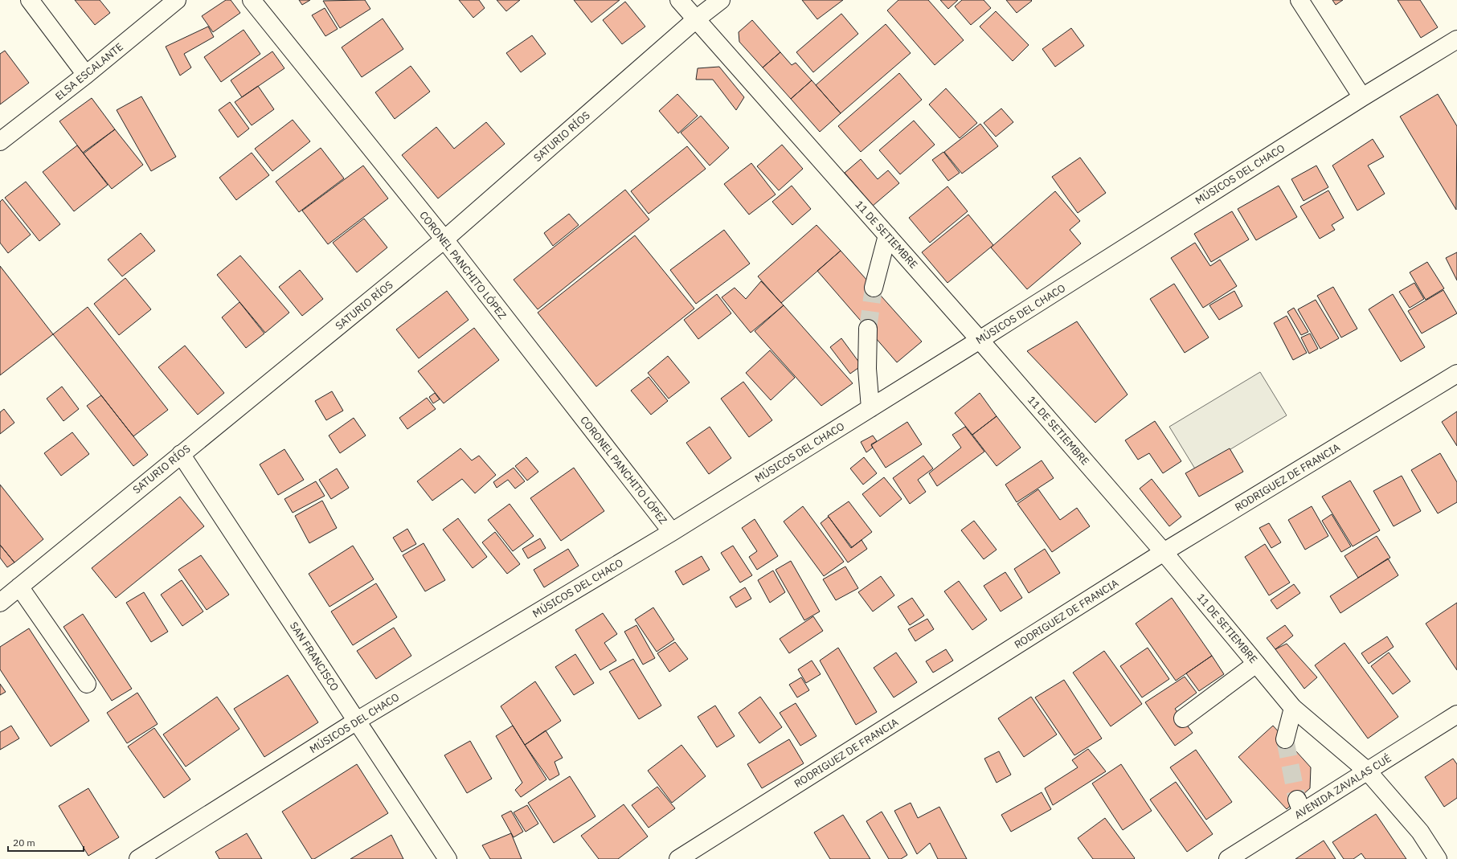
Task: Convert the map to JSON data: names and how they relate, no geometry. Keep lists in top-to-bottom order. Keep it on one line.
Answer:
{"streets":{"street":["ELSA ESCALANTE","SATURIO RÍOS","MÚSICOS DEL CHACO","11 DE SETIEMBRE","CORONEL PANCHITO LÓPEZ","RODRIGUEZ DE FRANCIA","SAN FRANCISCO","AVENIDA ZAVALAS CUÉ"]},"crossings":[["SATURIO RÍOS","11 DE SETIEMBRE"],["SATURIO RÍOS","CORONEL PANCHITO LÓPEZ"],["SATURIO RÍOS","SAN FRANCISCO"],["MÚSICOS DEL CHACO","11 DE SETIEMBRE"],["MÚSICOS DEL CHACO","CORONEL PANCHITO LÓPEZ"],["MÚSICOS DEL CHACO","SAN FRANCISCO"],["11 DE SETIEMBRE","RODRIGUEZ DE FRANCIA"],["11 DE SETIEMBRE","AVENIDA ZAVALAS CUÉ"]],"scale_bar":"20 m"}
